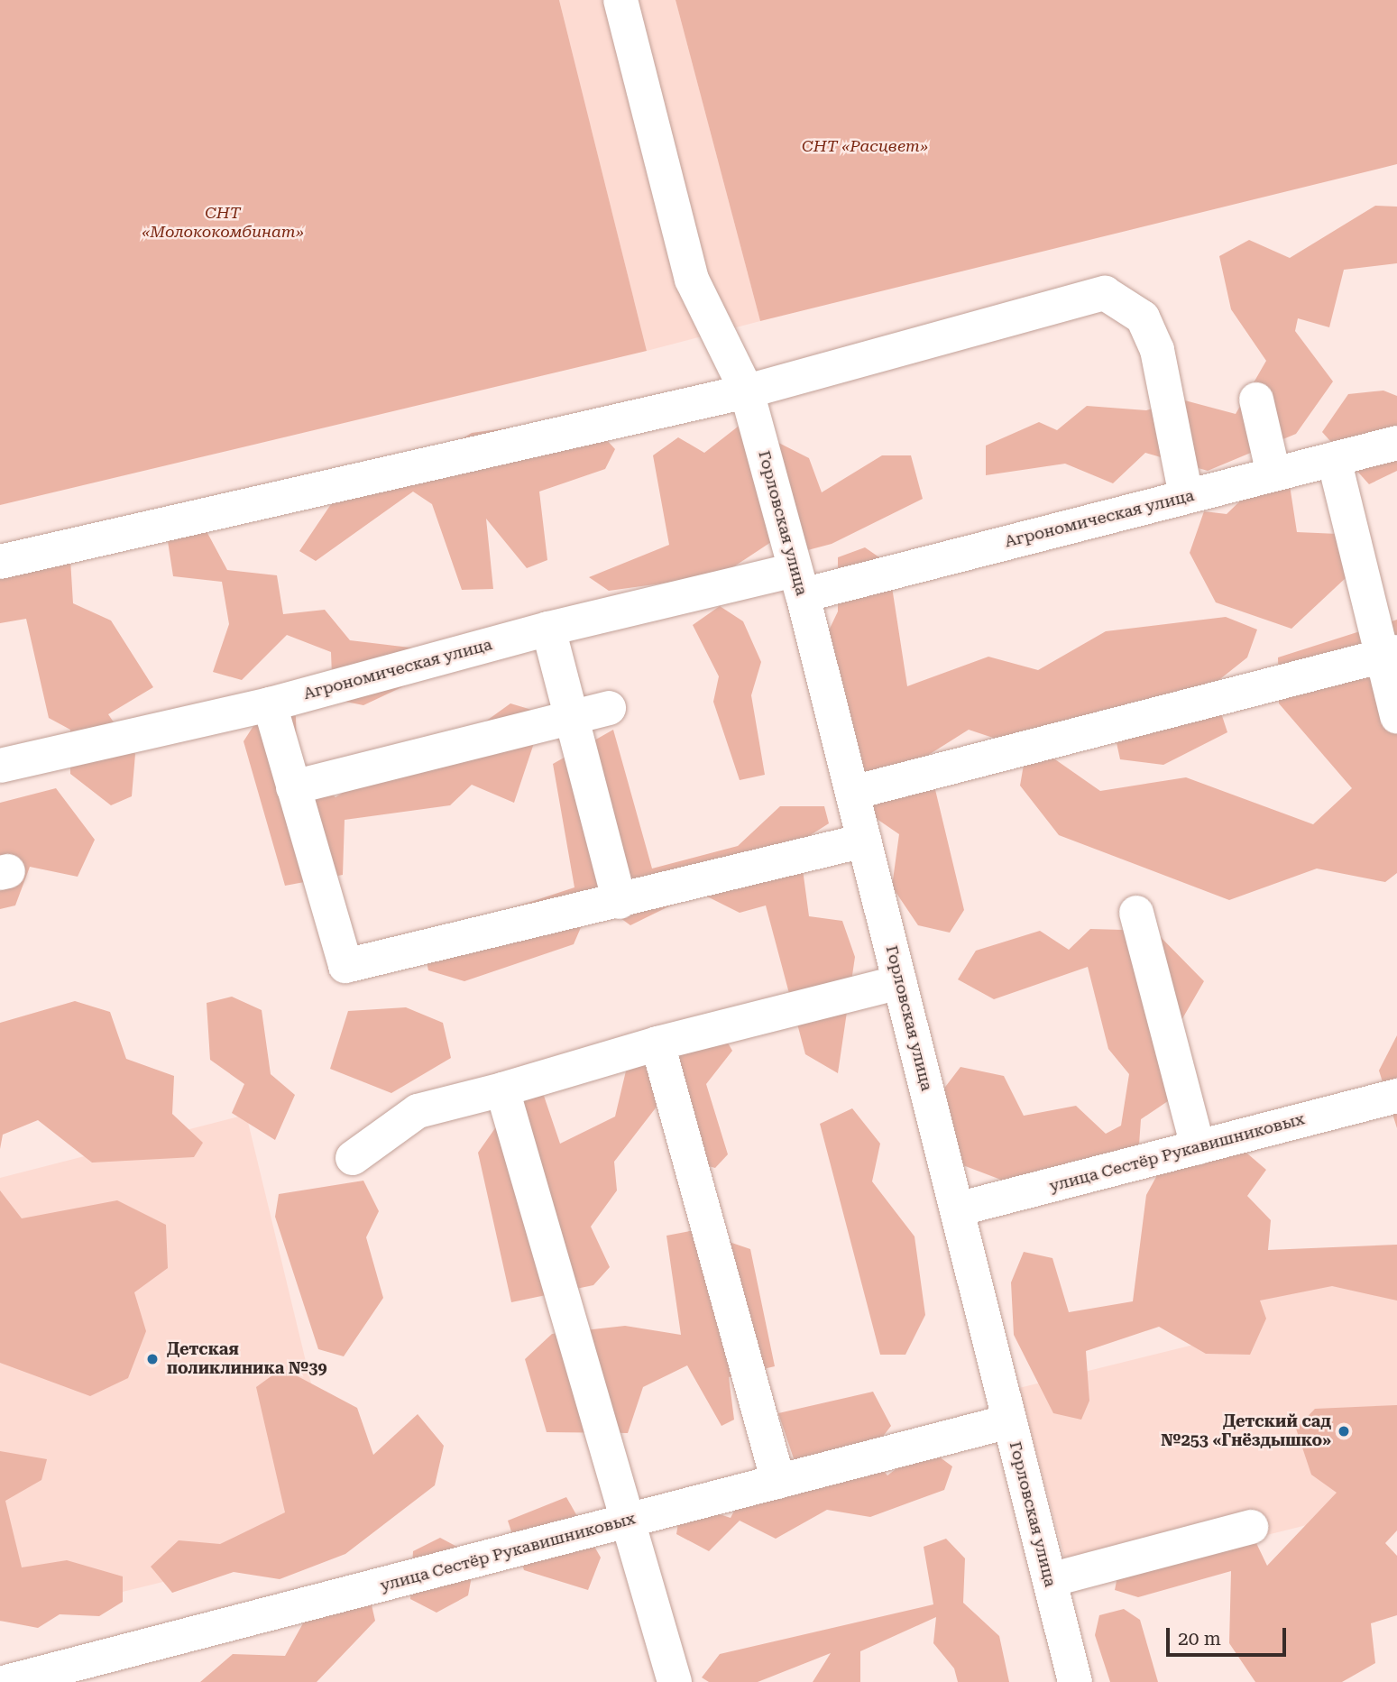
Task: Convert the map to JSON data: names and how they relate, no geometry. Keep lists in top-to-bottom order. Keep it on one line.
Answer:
{"streets":{"street":["Агрономическая улица","Горловская улица","улица Сестёр Рукавишниковых"]},"crossings":[["Агрономическая улица","Горловская улица"],["Горловская улица","улица Сестёр Рукавишниковых"]],"parks":["СНТ «Расцвет»","СНТ «Молококомбинат»"],"places":["Детская поликлиника №39","Детский сад №253 «Гнёздышко»"],"scale_bar":"20 m"}
